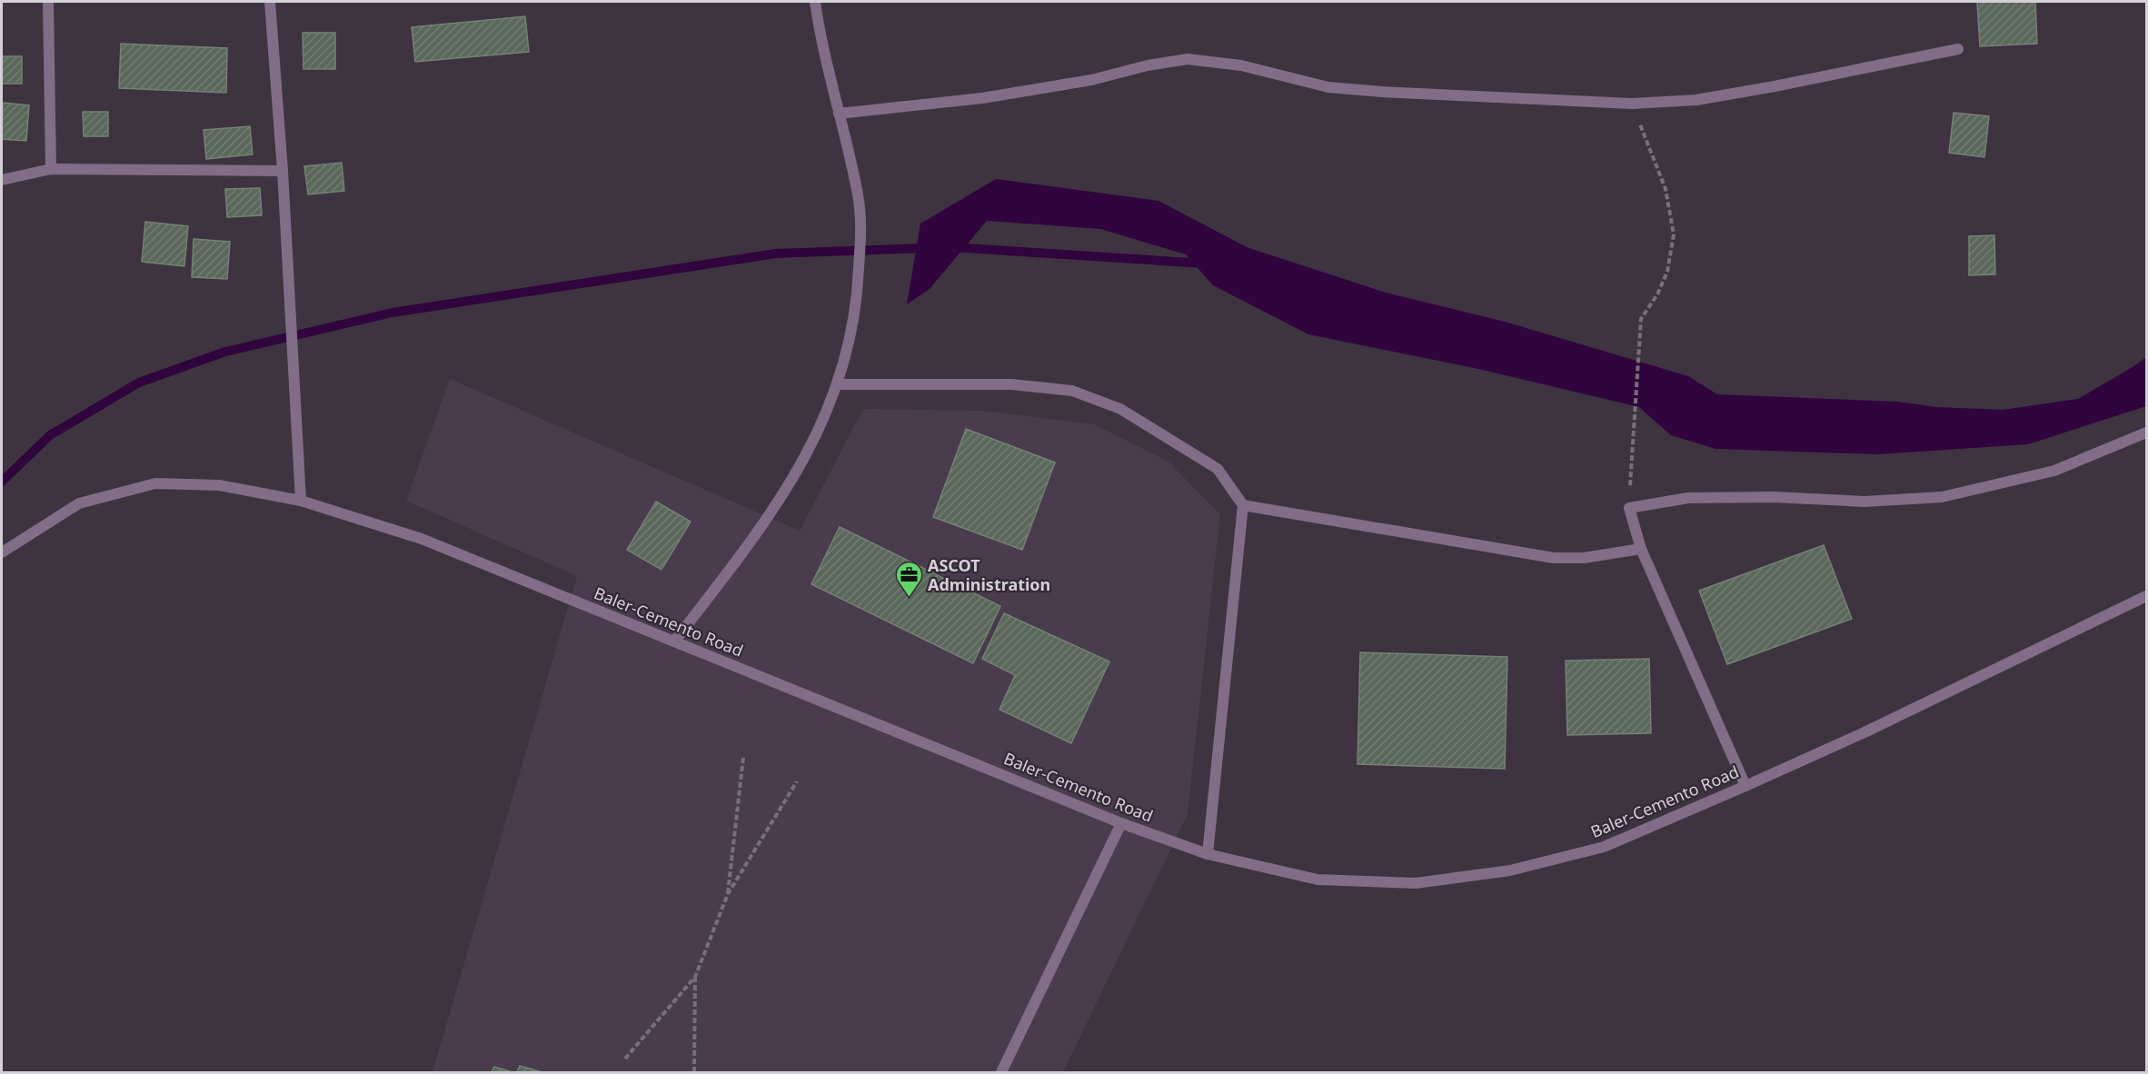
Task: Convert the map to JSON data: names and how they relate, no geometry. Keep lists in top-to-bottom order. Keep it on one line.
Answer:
{"streets":{"street":["Baler-Cemento Road"]},"places":{"office":["ASCOT Administration"]}}
